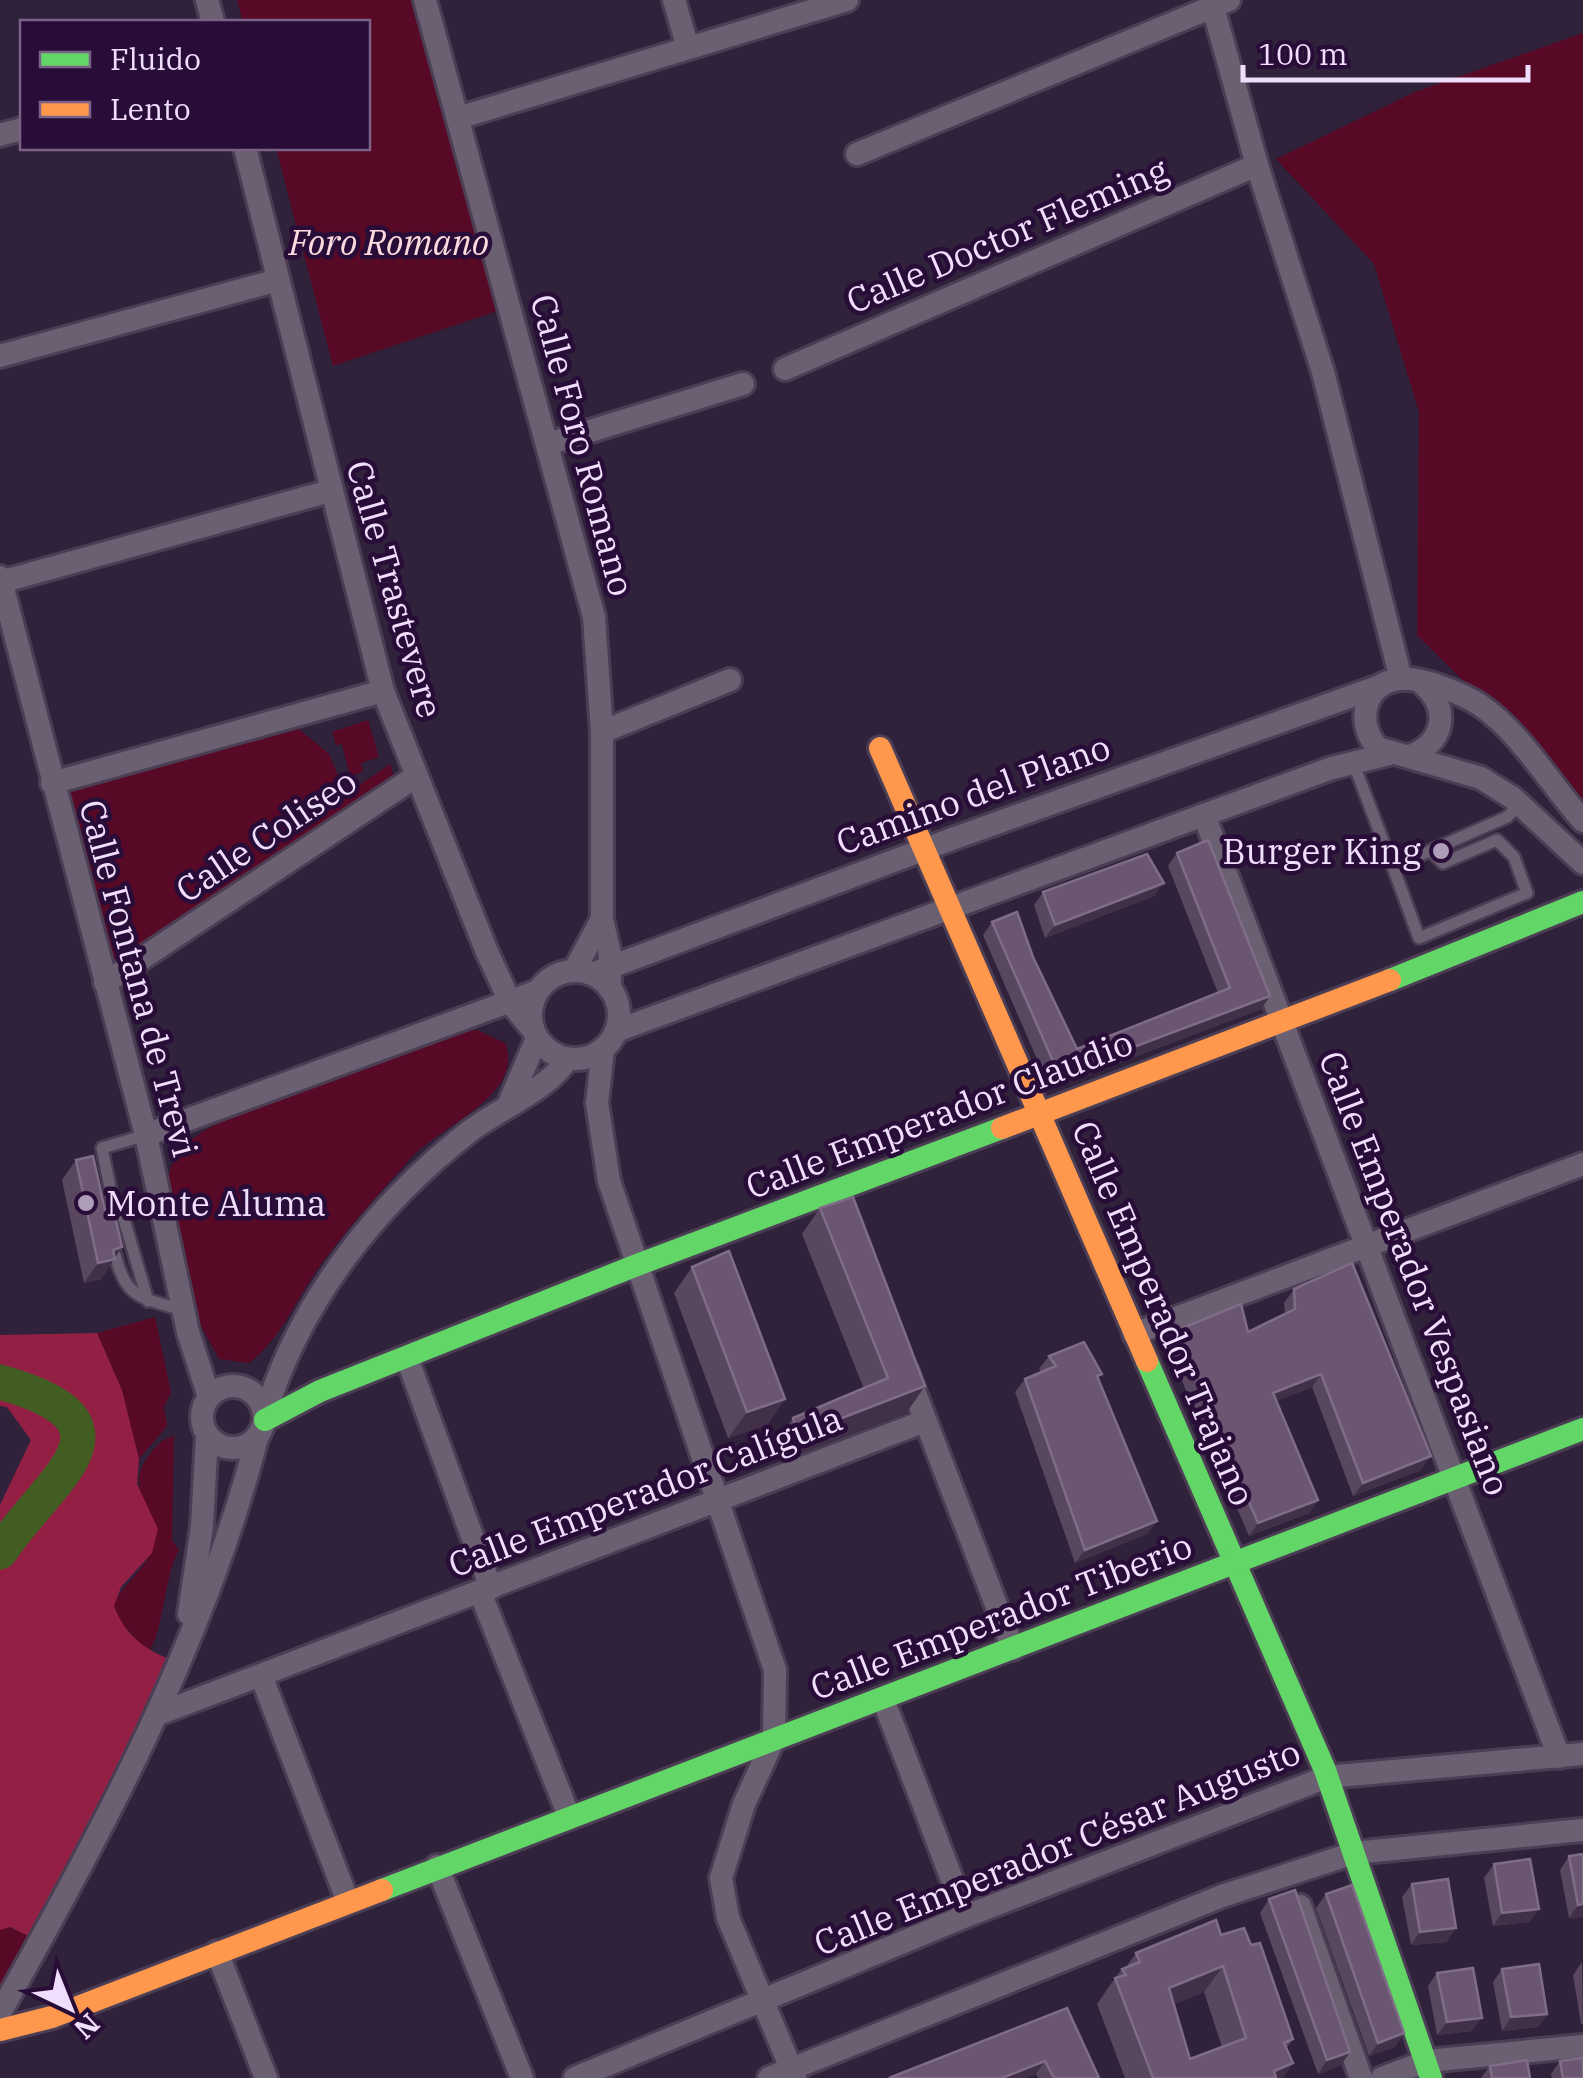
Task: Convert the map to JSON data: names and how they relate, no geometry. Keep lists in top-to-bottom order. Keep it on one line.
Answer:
{"streets":{"street":["Calle Doctor Fleming","Calle Foro Romano","Calle Trastevere","Camino del Plano","Calle Coliseo","Calle Fontana de Trevi","Calle Emperador Claudio","Calle Emperador Vespasiano","Calle Emperador Trajano","Calle Emperador Calígula","Calle Emperador Tiberio","Calle Emperador César Augusto"]},"crossings":[["Calle Foro Romano","Calle Trastevere"],["Calle Foro Romano","Camino del Plano"],["Calle Trastevere","Camino del Plano"],["Calle Trastevere","Calle Coliseo"],["Camino del Plano","Calle Emperador Trajano"],["Calle Coliseo","Calle Fontana de Trevi"],["Calle Fontana de Trevi","Calle Emperador Claudio"],["Calle Emperador Claudio","Calle Emperador Vespasiano"],["Calle Emperador Claudio","Calle Emperador Trajano"],["Calle Emperador Vespasiano","Calle Emperador Tiberio"],["Calle Emperador Vespasiano","Calle Emperador César Augusto"],["Calle Emperador Trajano","Calle Emperador Tiberio"],["Calle Emperador Trajano","Calle Emperador César Augusto"]],"parks":["Foro Romano"],"places":["Burger King","Monte Aluma"],"legend":["Fluido","Lento"],"scale_bar":"100 m","north":"bottom right"}
